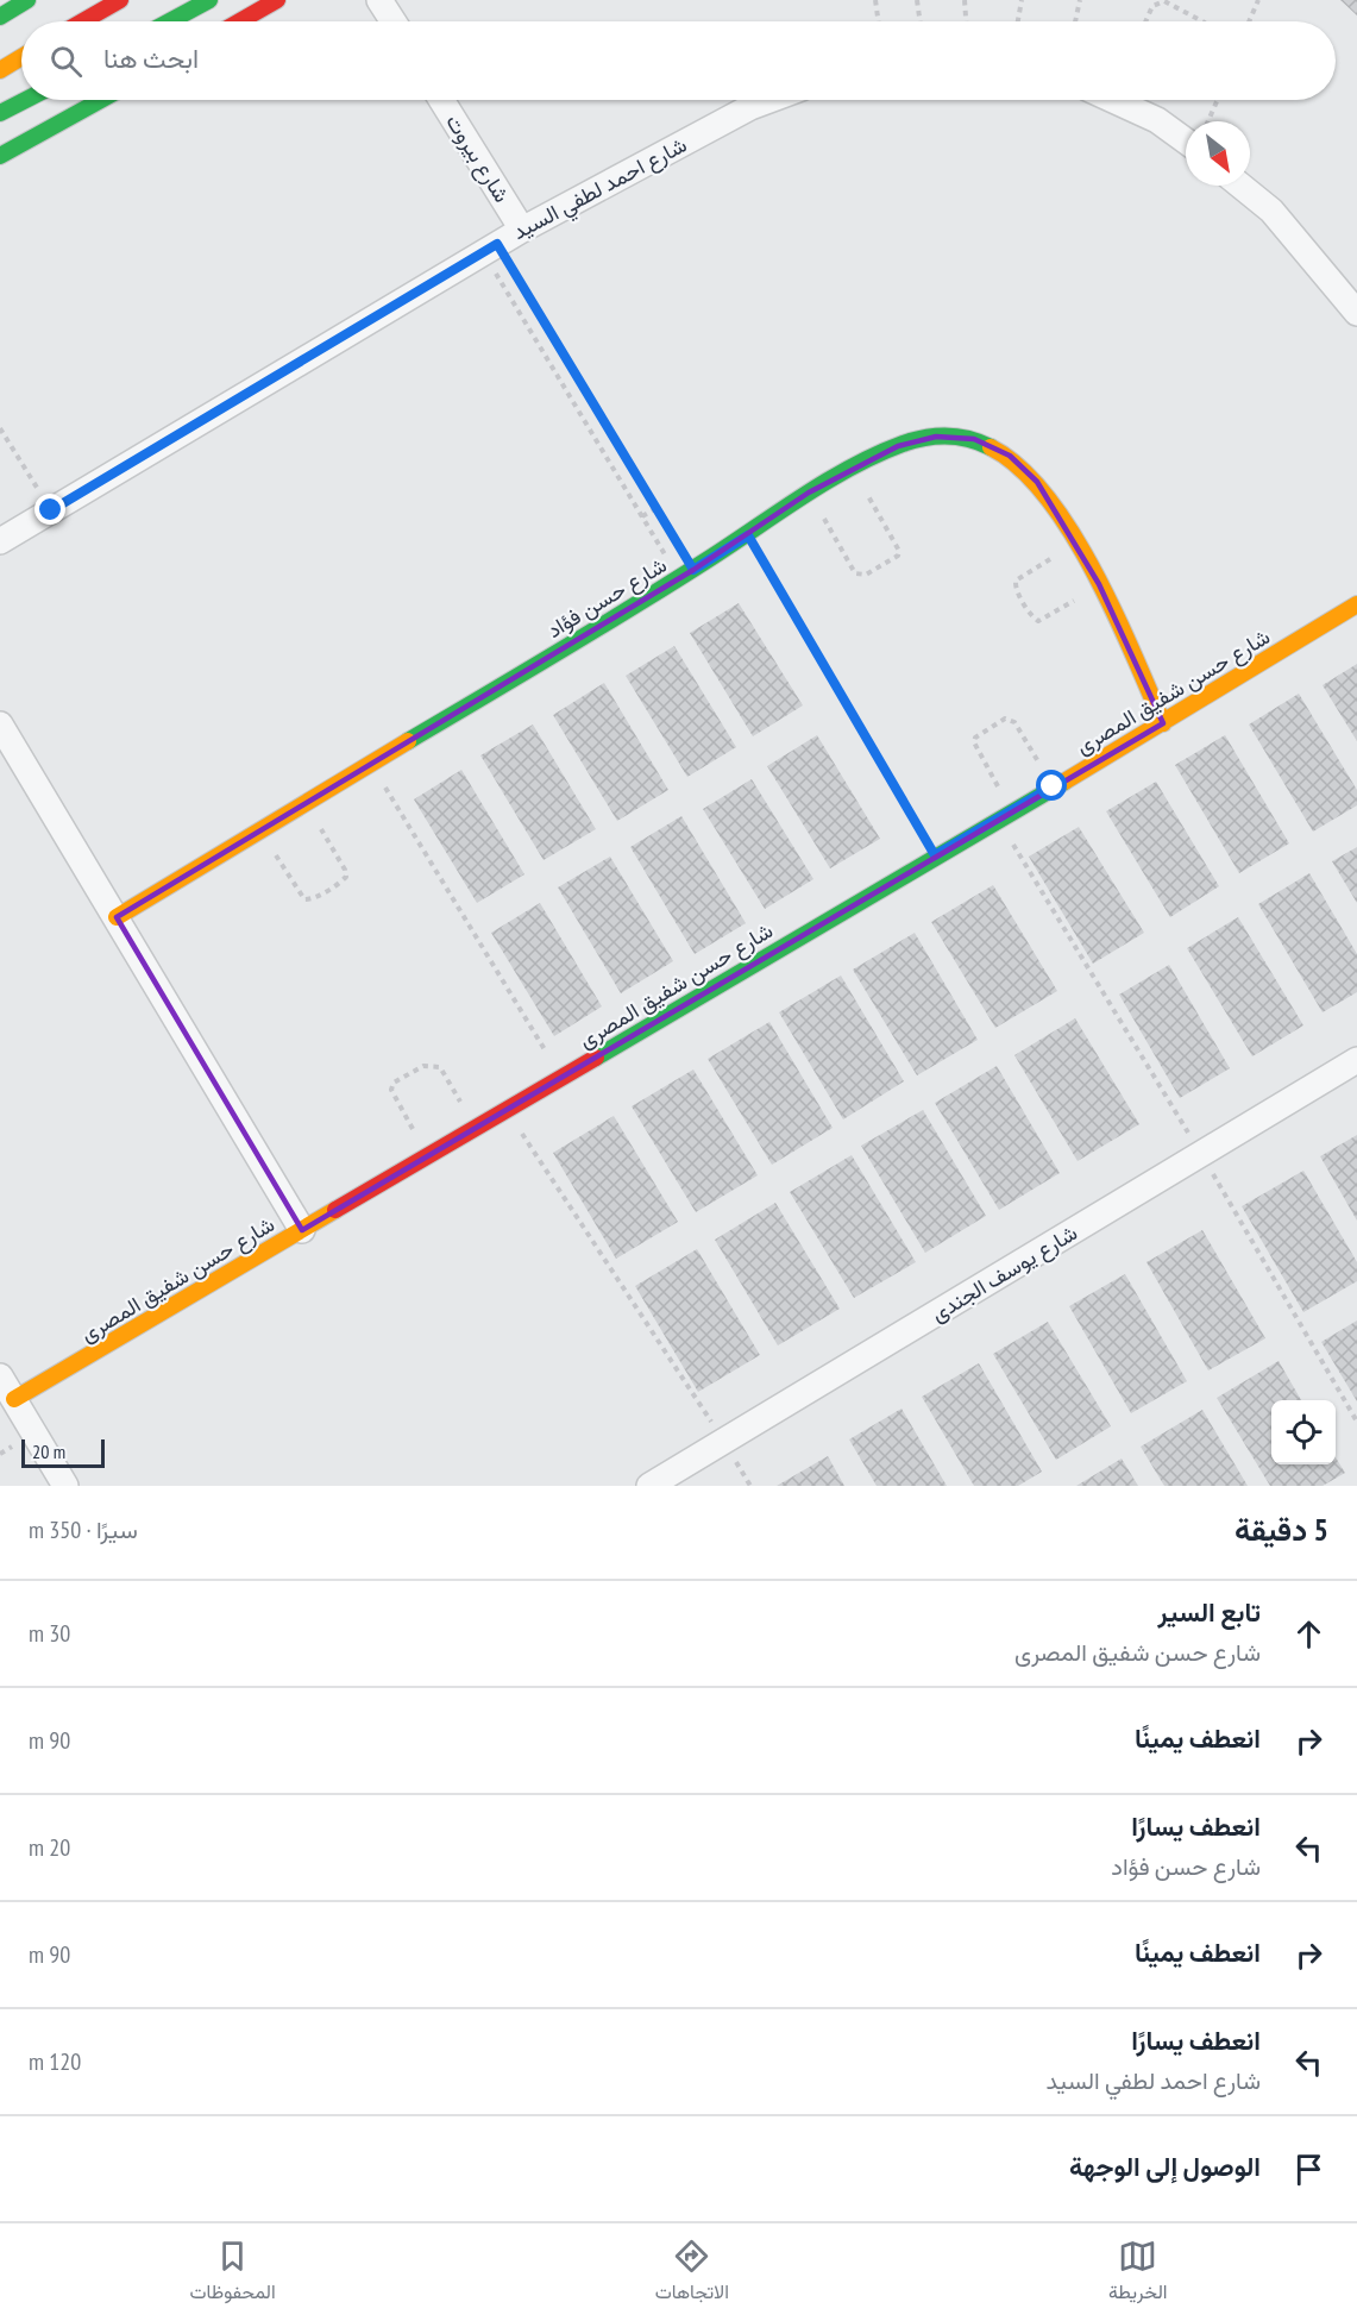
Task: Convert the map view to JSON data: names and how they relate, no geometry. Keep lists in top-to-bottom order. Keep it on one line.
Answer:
{"streets":{"street":["شارع بيروت","شارع احمد لطفي السيد","شارع حسن فؤاد","شارع حسن شفيق المصرى","شارع يوسف الجندى"]},"crossings":[["شارع بيروت","شارع احمد لطفي السيد"],["شارع حسن فؤاد","شارع حسن شفيق المصرى"]],"scale_bar":"20 m","north":"bottom right","page":{"search":"ابحث هنا","scale":"20 m","heading":["5 دقيقة","سيرًا · 350 m"],"list":[["تابع السير","شارع حسن شفيق المصرى","30 m"],["انعطف يمينًا","90 m"],["انعطف يسارًا","شارع حسن فؤاد","20 m"],["انعطف يمينًا","90 m"],["انعطف يسارًا","شارع احمد لطفي السيد","120 m"],"الوصول إلى الوجهة"],"nav":["الخريطة","الاتجاهات","المحفوظات"]}}
